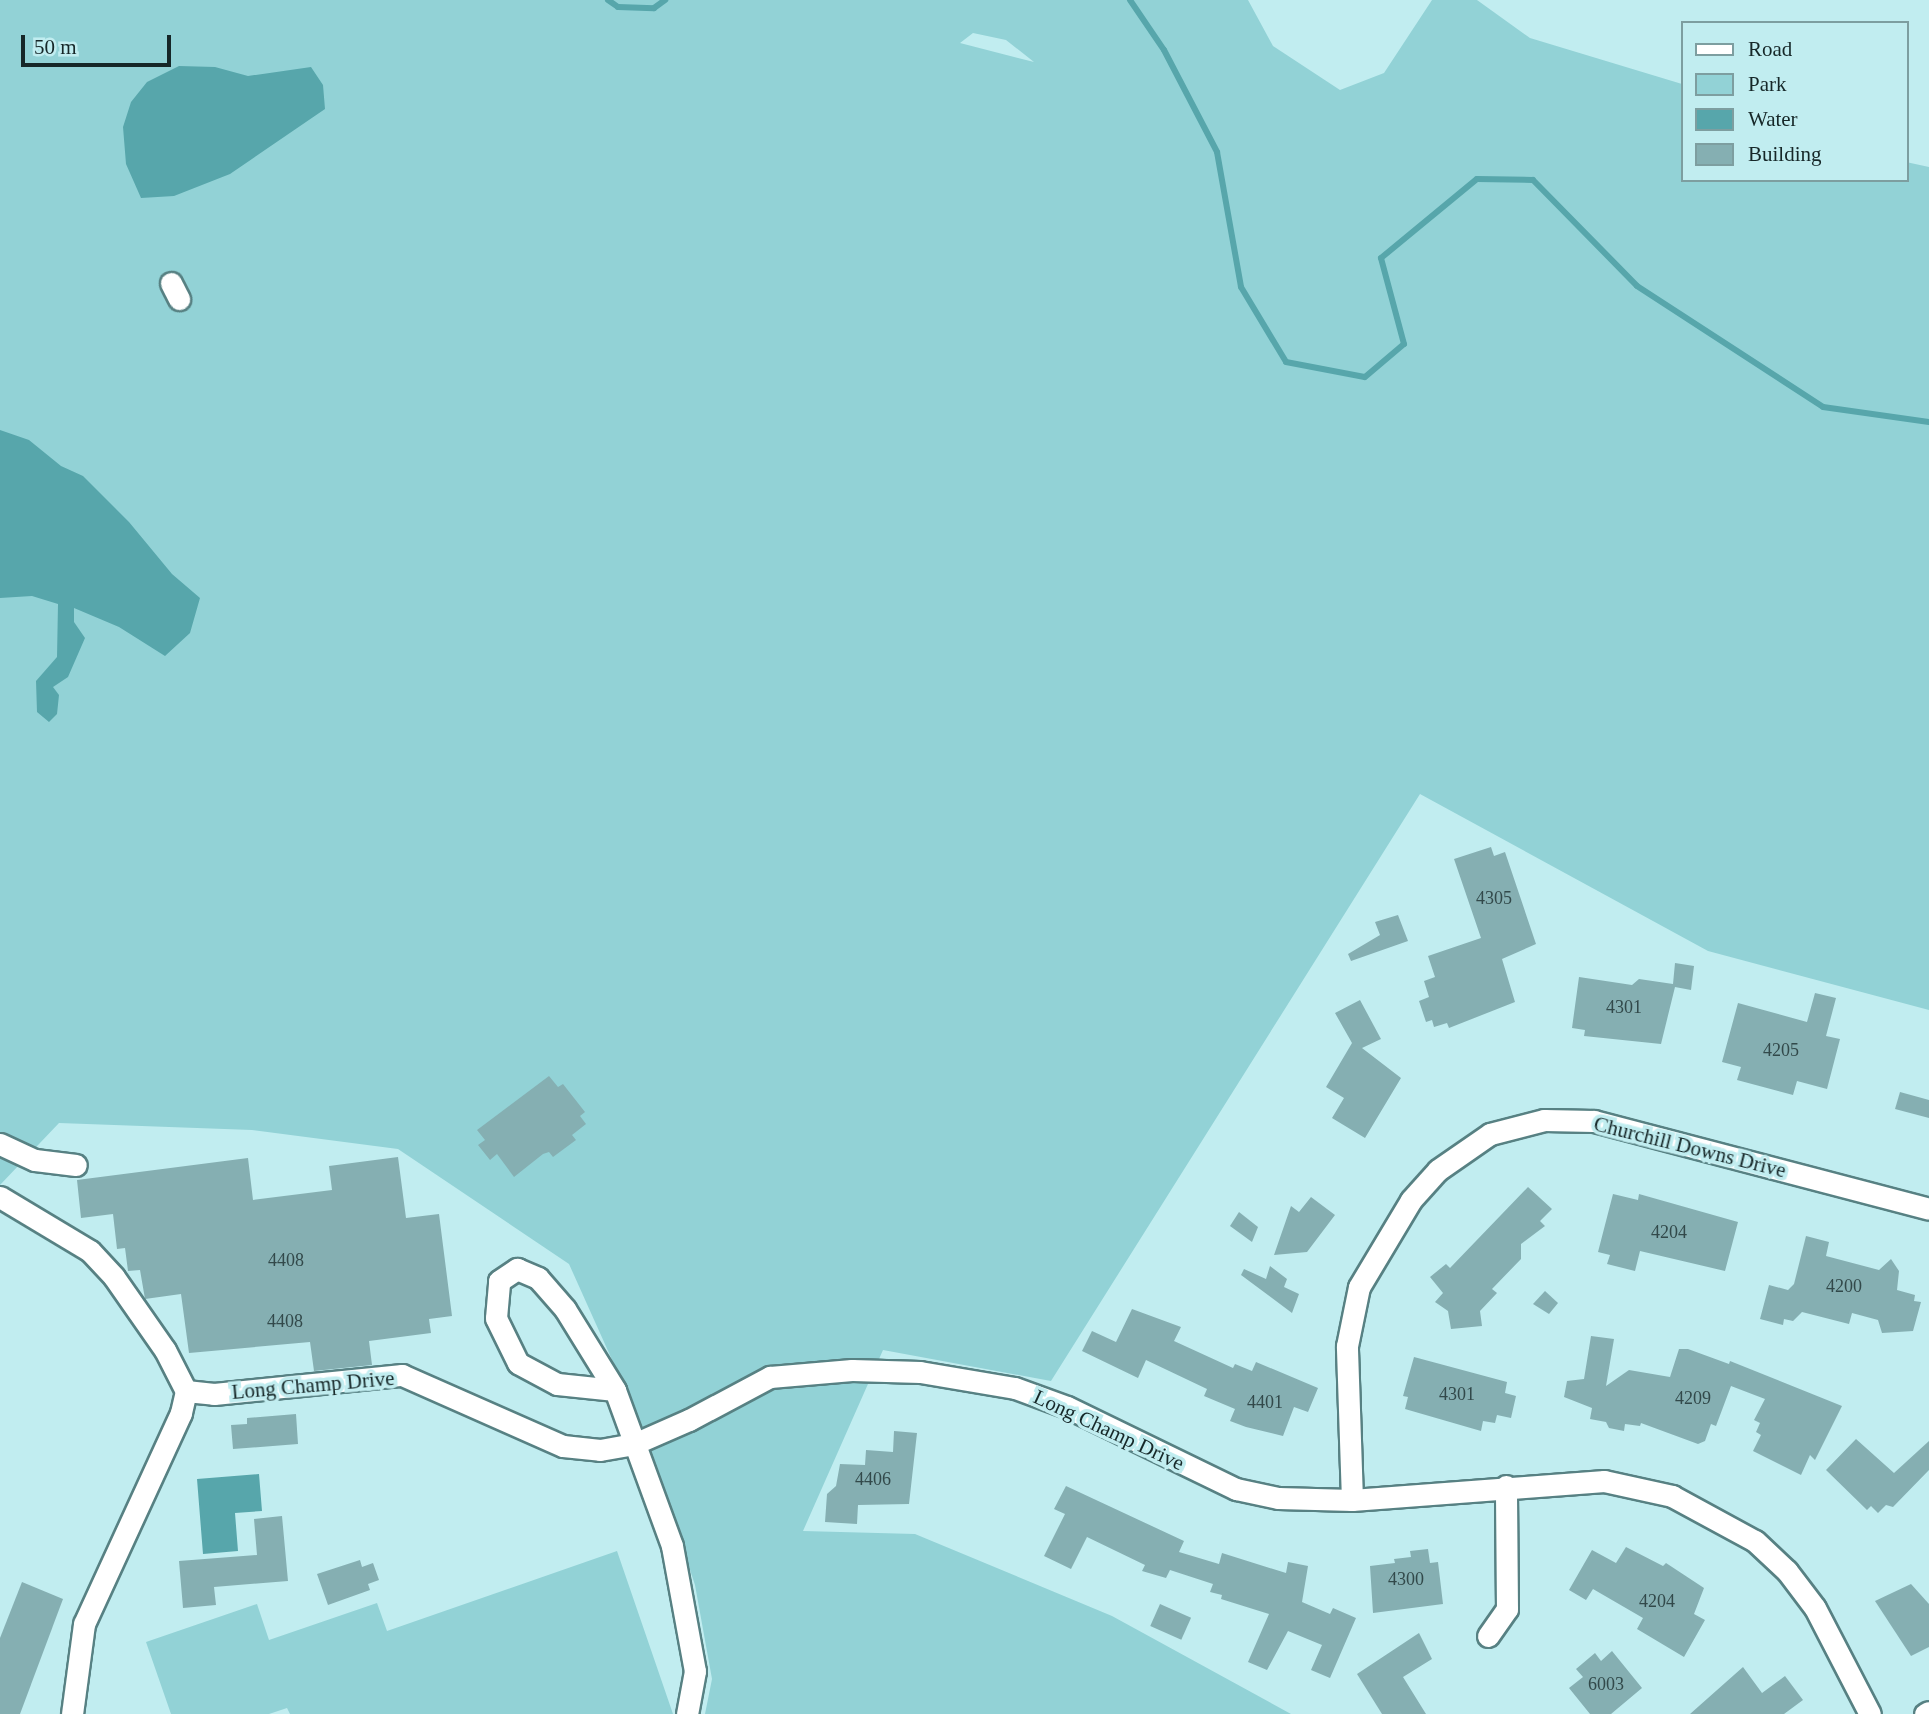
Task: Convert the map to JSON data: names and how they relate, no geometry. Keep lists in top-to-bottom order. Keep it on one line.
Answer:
{"streets":{"street":["Churchill Downs Drive","Long Champ Drive"]},"crossings":[["Churchill Downs Drive","Long Champ Drive"]],"house_numbers":["4305","4301","4205","4204","4408","4200","4408","4301","4209","4401","4406","4300","4204","6003"],"legend":["Road","Park","Water","Building"],"scale_bar":"50 m"}
